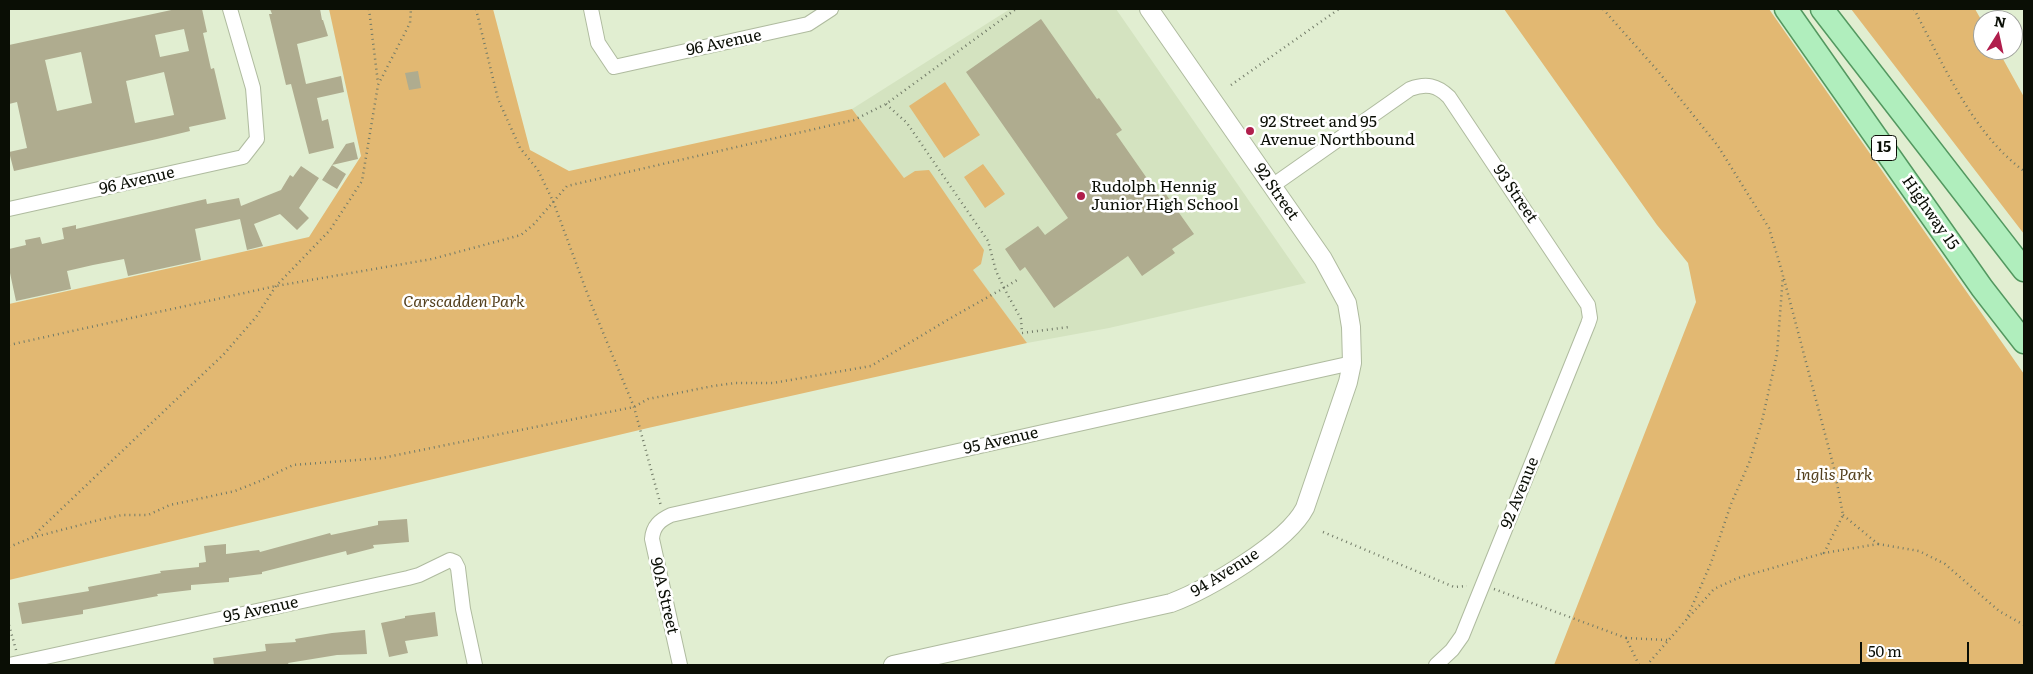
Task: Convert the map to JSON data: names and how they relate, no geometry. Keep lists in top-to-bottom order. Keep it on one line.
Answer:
{"streets":{"main road":["15","Highway 15"],"street":["96 Avenue","92 Street","93 Street","95 Avenue","92 Avenue","94 Avenue","90A Street"]},"crossings":[["92 Street","93 Street"],["92 Street","95 Avenue"],["92 Street","94 Avenue"],["93 Street","92 Avenue"],["95 Avenue","94 Avenue"],["95 Avenue","90A Street"]],"parks":["Carscadden Park","Inglis Park"],"places":["92 Street and 95 Avenue Northbound","Rudolph Hennig Junior High School"],"scale_bar":"50 m","north":"top"}
